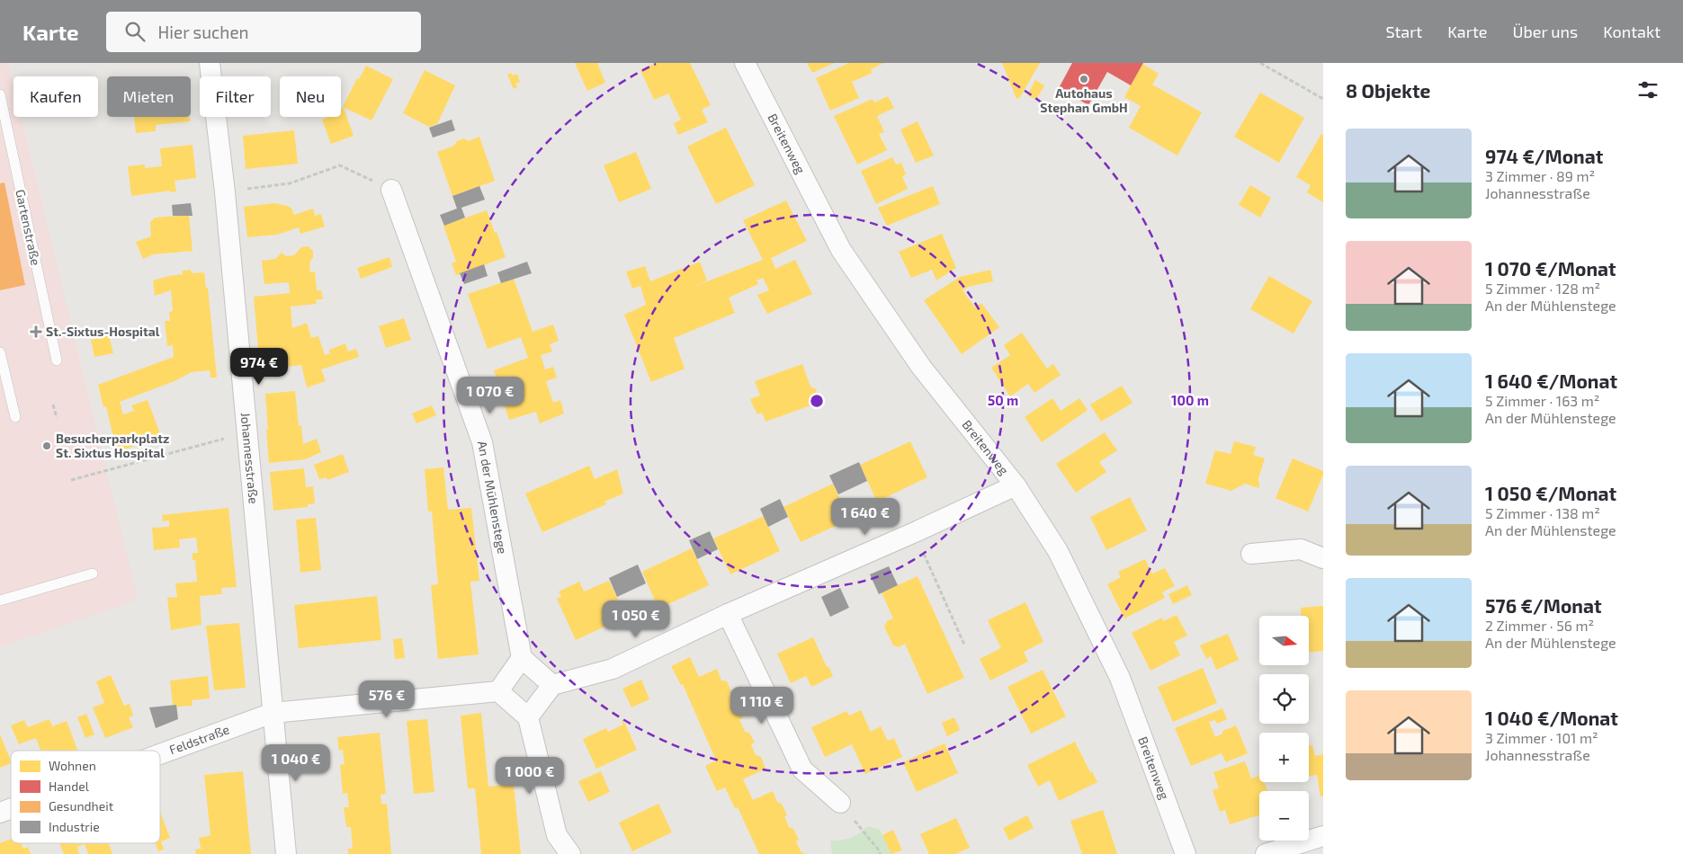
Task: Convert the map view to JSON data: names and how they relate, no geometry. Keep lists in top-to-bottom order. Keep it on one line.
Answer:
{"streets":{"street":["Breitenweg","Johannesstraße","An der Mühlenstege","Feldstraße"],"lane":["Gartenstraße"]},"crossings":[["Johannesstraße","Feldstraße"]],"places":{"other":["Autohaus Stephan GmbH","Besucherparkplatz St. Sixtus Hospital"],"health":["St.-Sixtus-Hospital"]},"legend":["Wohnen","Handel","Gesundheit","Industrie"],"north":"right","page":{"header":"Karte","search":"Hier suchen","nav":["Start","Karte","Über uns","Kontakt"],"heading":"8 Objekte","chip":["Kaufen","Mieten","Filter","Neu"],"list":[{"name":"974 €/Monat","note":"3 Zimmer · 89 m² · Johannesstraße"},{"name":"1 070 €/Monat","note":"5 Zimmer · 128 m² · An der Mühlenstege"},{"name":"1 640 €/Monat","note":"5 Zimmer · 163 m² · An der Mühlenstege"},{"name":"1 050 €/Monat","note":"5 Zimmer · 138 m² · An der Mühlenstege"},{"name":"576 €/Monat","note":"2 Zimmer · 56 m² · An der Mühlenstege"},{"name":"1 040 €/Monat","note":"3 Zimmer · 101 m² · Johannesstraße"}],"price":["974 €","1 070 €","1 640 €","1 050 €","576 €","1 110 €","1 040 €","1 000 €"],"map_buttons":["+","−"]},"rings":["50 m","100 m"]}
